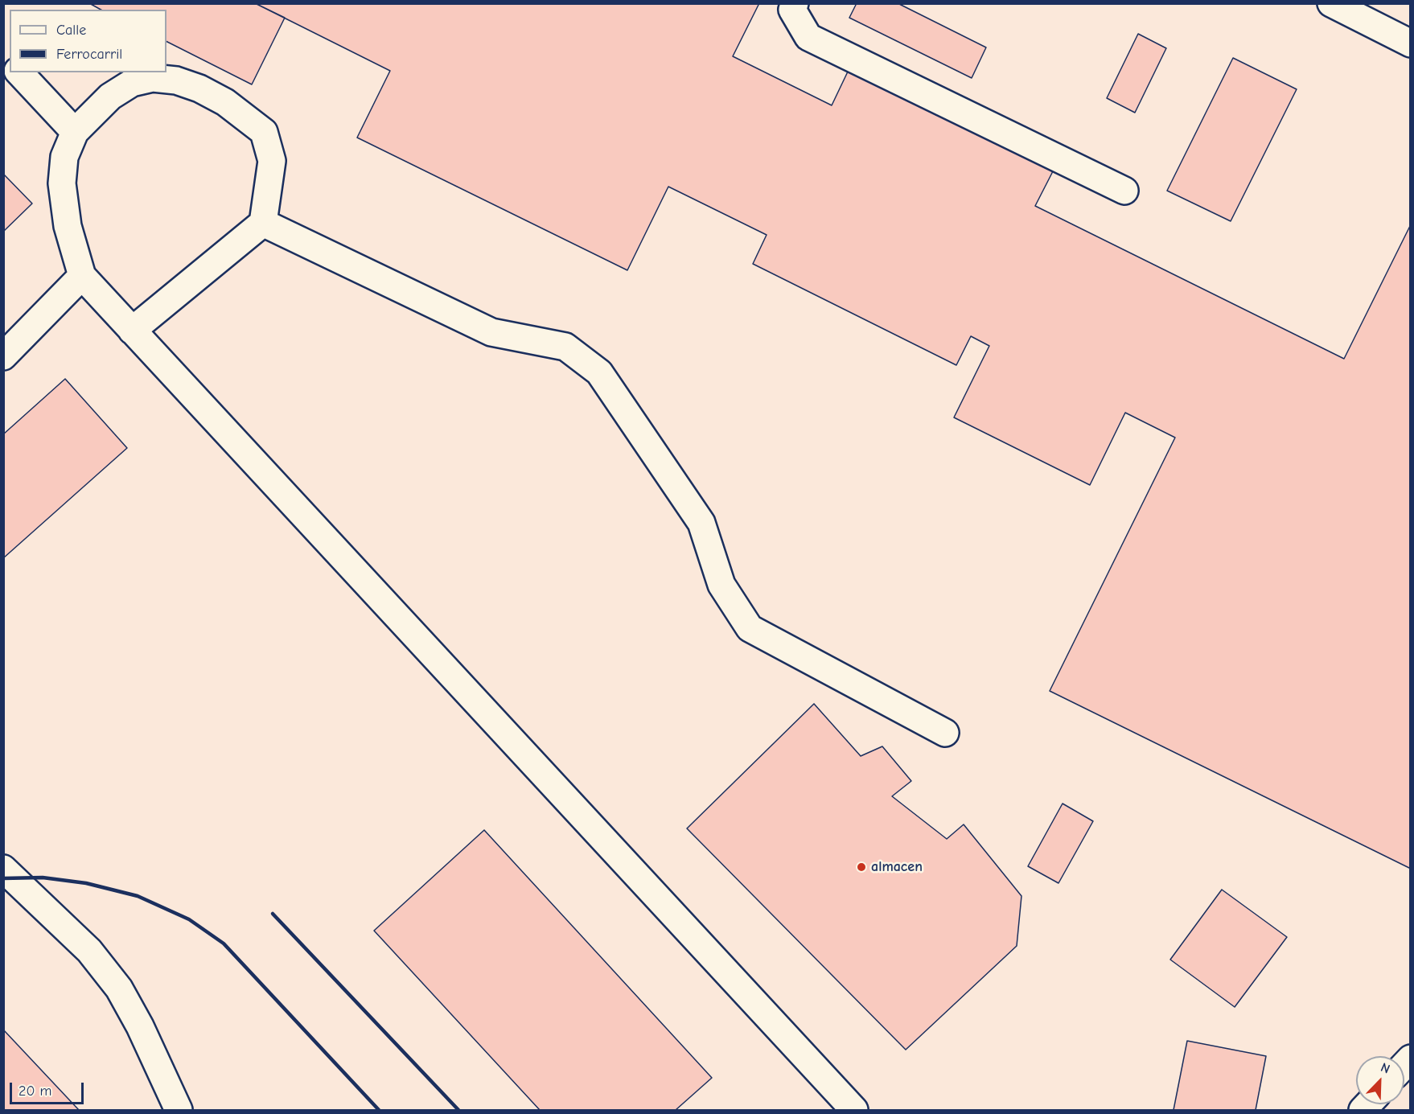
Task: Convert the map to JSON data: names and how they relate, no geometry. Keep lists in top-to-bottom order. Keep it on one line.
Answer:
{"places":["almacen"],"legend":["Calle","Ferrocarril"],"scale_bar":"20 m","north":"top right"}
